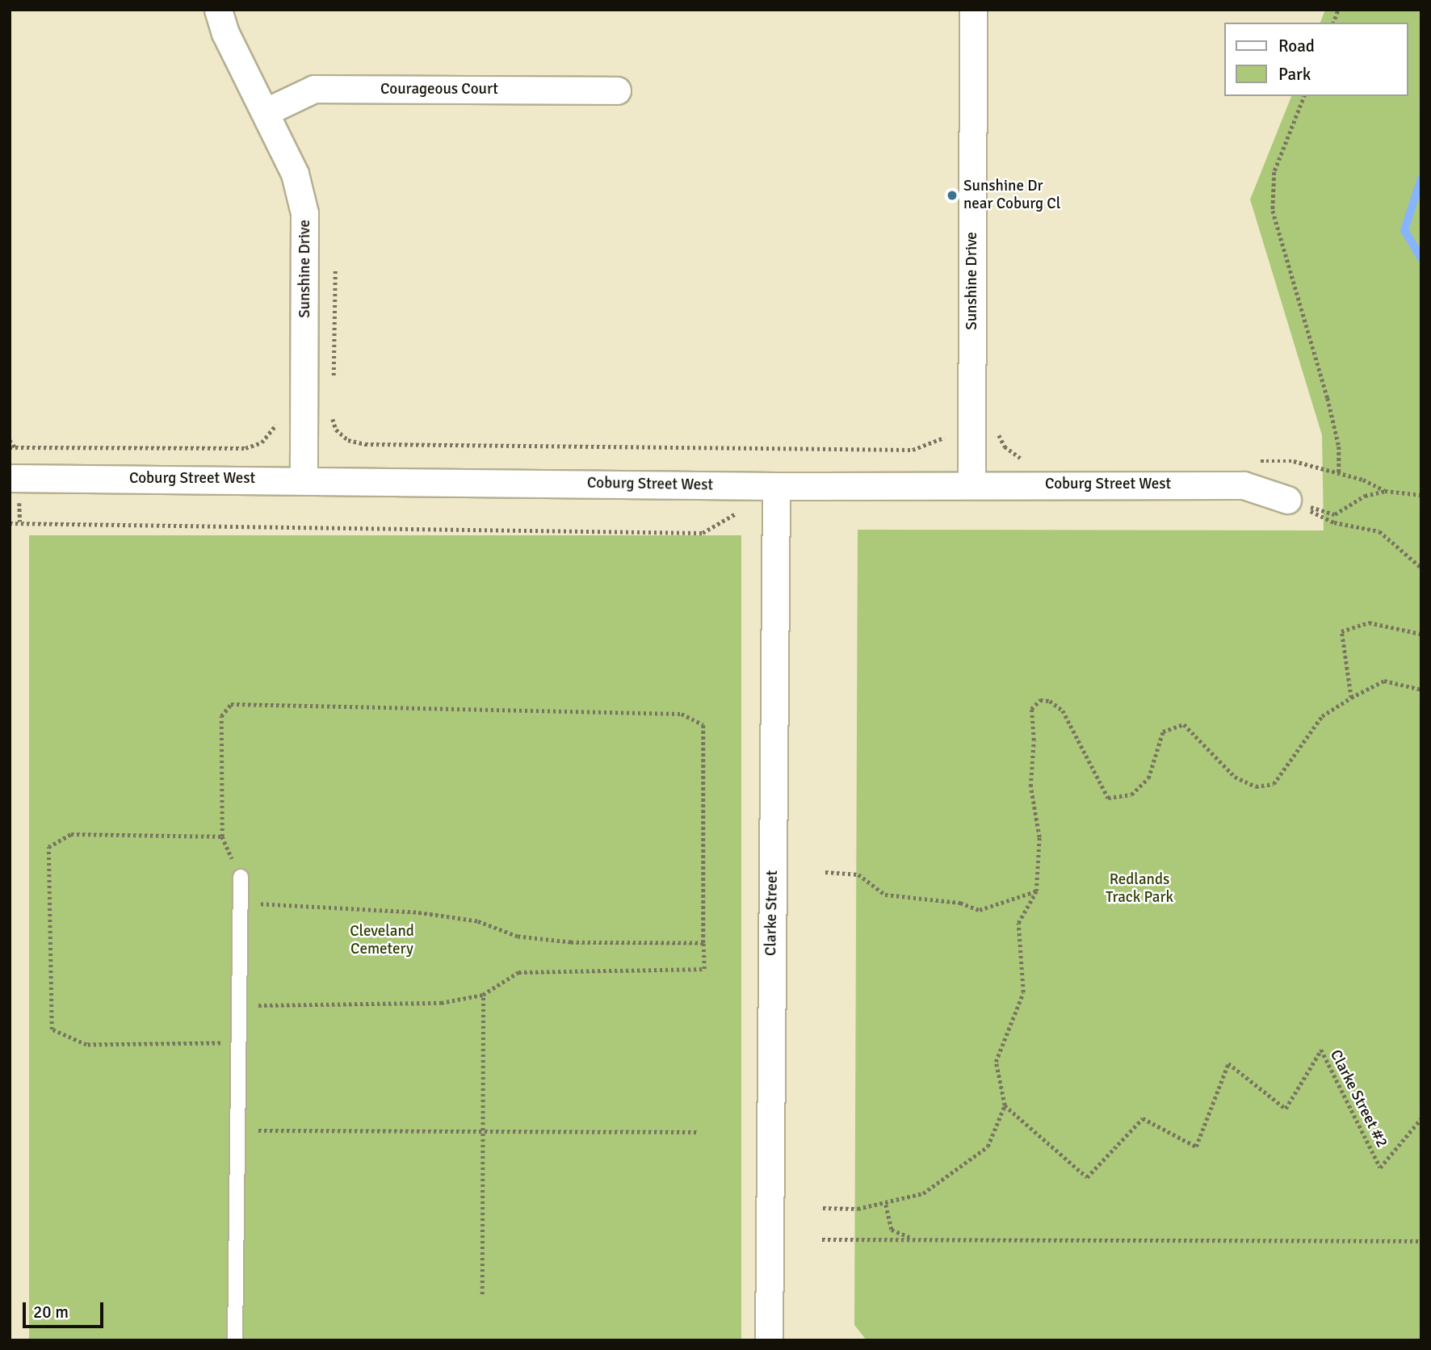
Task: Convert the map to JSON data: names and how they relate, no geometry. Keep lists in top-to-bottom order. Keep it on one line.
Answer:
{"streets":{"street":["Courageous Court","Sunshine Drive","Coburg Street West","Clarke Street"],"path":["Clarke Street #2"]},"crossings":[["Courageous Court","Sunshine Drive"],["Sunshine Drive","Coburg Street West"],["Coburg Street West","Clarke Street"]],"parks":["Redlands Track Park","Cleveland Cemetery"],"places":["Sunshine Dr near Coburg Cl"],"legend":["Road","Park"],"scale_bar":"20 m"}
